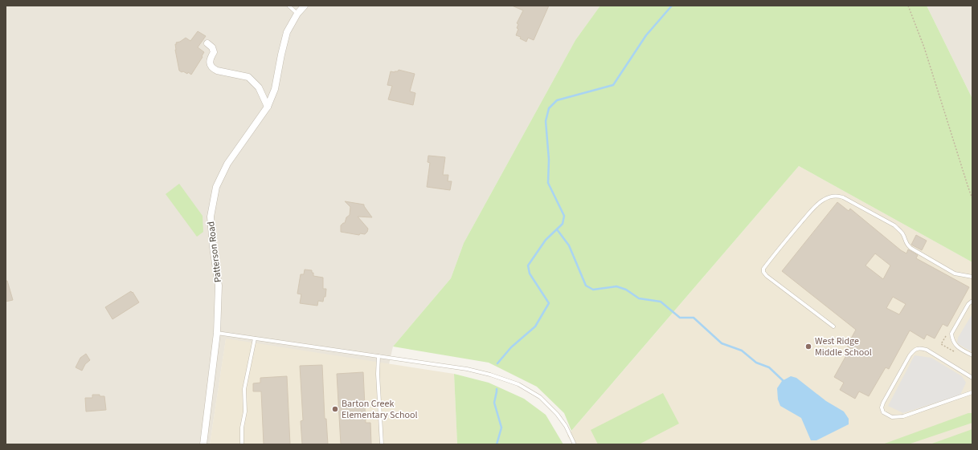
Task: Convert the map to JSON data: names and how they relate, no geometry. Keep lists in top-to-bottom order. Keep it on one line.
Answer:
{"streets":{"street":["Patterson Road"]},"places":["West Ridge Middle School","Barton Creek Elementary School"]}
